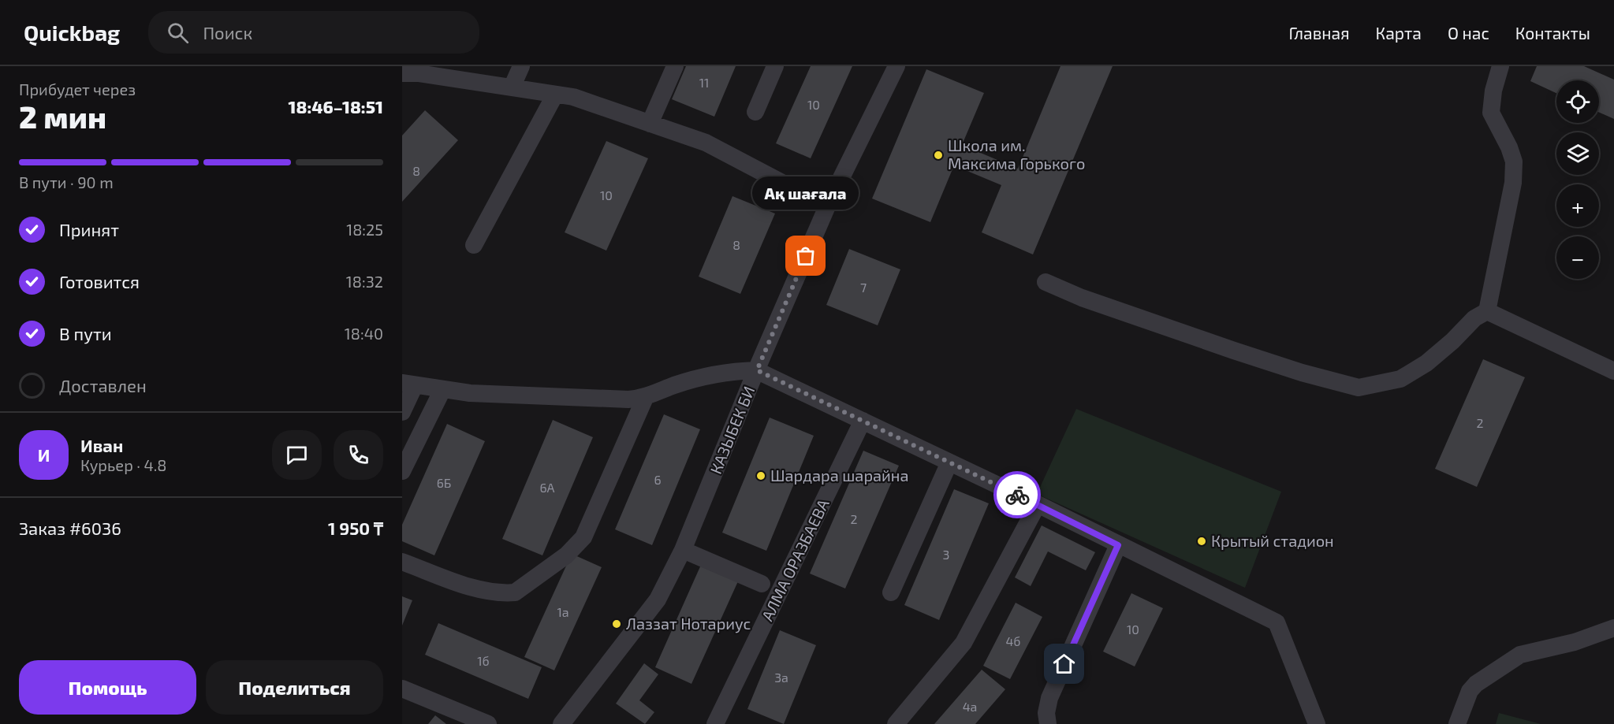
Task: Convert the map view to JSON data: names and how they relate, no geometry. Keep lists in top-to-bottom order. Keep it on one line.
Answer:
{"streets":{"street":["КАЗЫБЕК БИ","АЛМА ОРАЗБАЕВА"]},"places":["Школа им. Максима Горького","Ақ шағала","Шардара шарайна","Крытый стадион","Лаззат Нотариус"],"house_numbers":["11","10","8","10","8","7","2","6","6Б","6А","2","3","1а","10","4б","1б","3а","4а"],"page":{"header":"Quickbag","search":"Поиск","nav":["Главная","Карта","О нас","Контакты"],"heading":["2 мин","Прибудет через","18:46–18:51"],"panel":["Иван","Курьер · 4.8","Заказ #6036","1 950 ₸"],"map_buttons":["+","−"],"bar":"В пути · 90 m","bubble":"Ақ шағала","list":[["Принят","18:25"],["Готовится","18:32"],["В пути","18:40"],"Доставлен"],"round":"И","buttons":["Помощь","Поделиться"]}}
